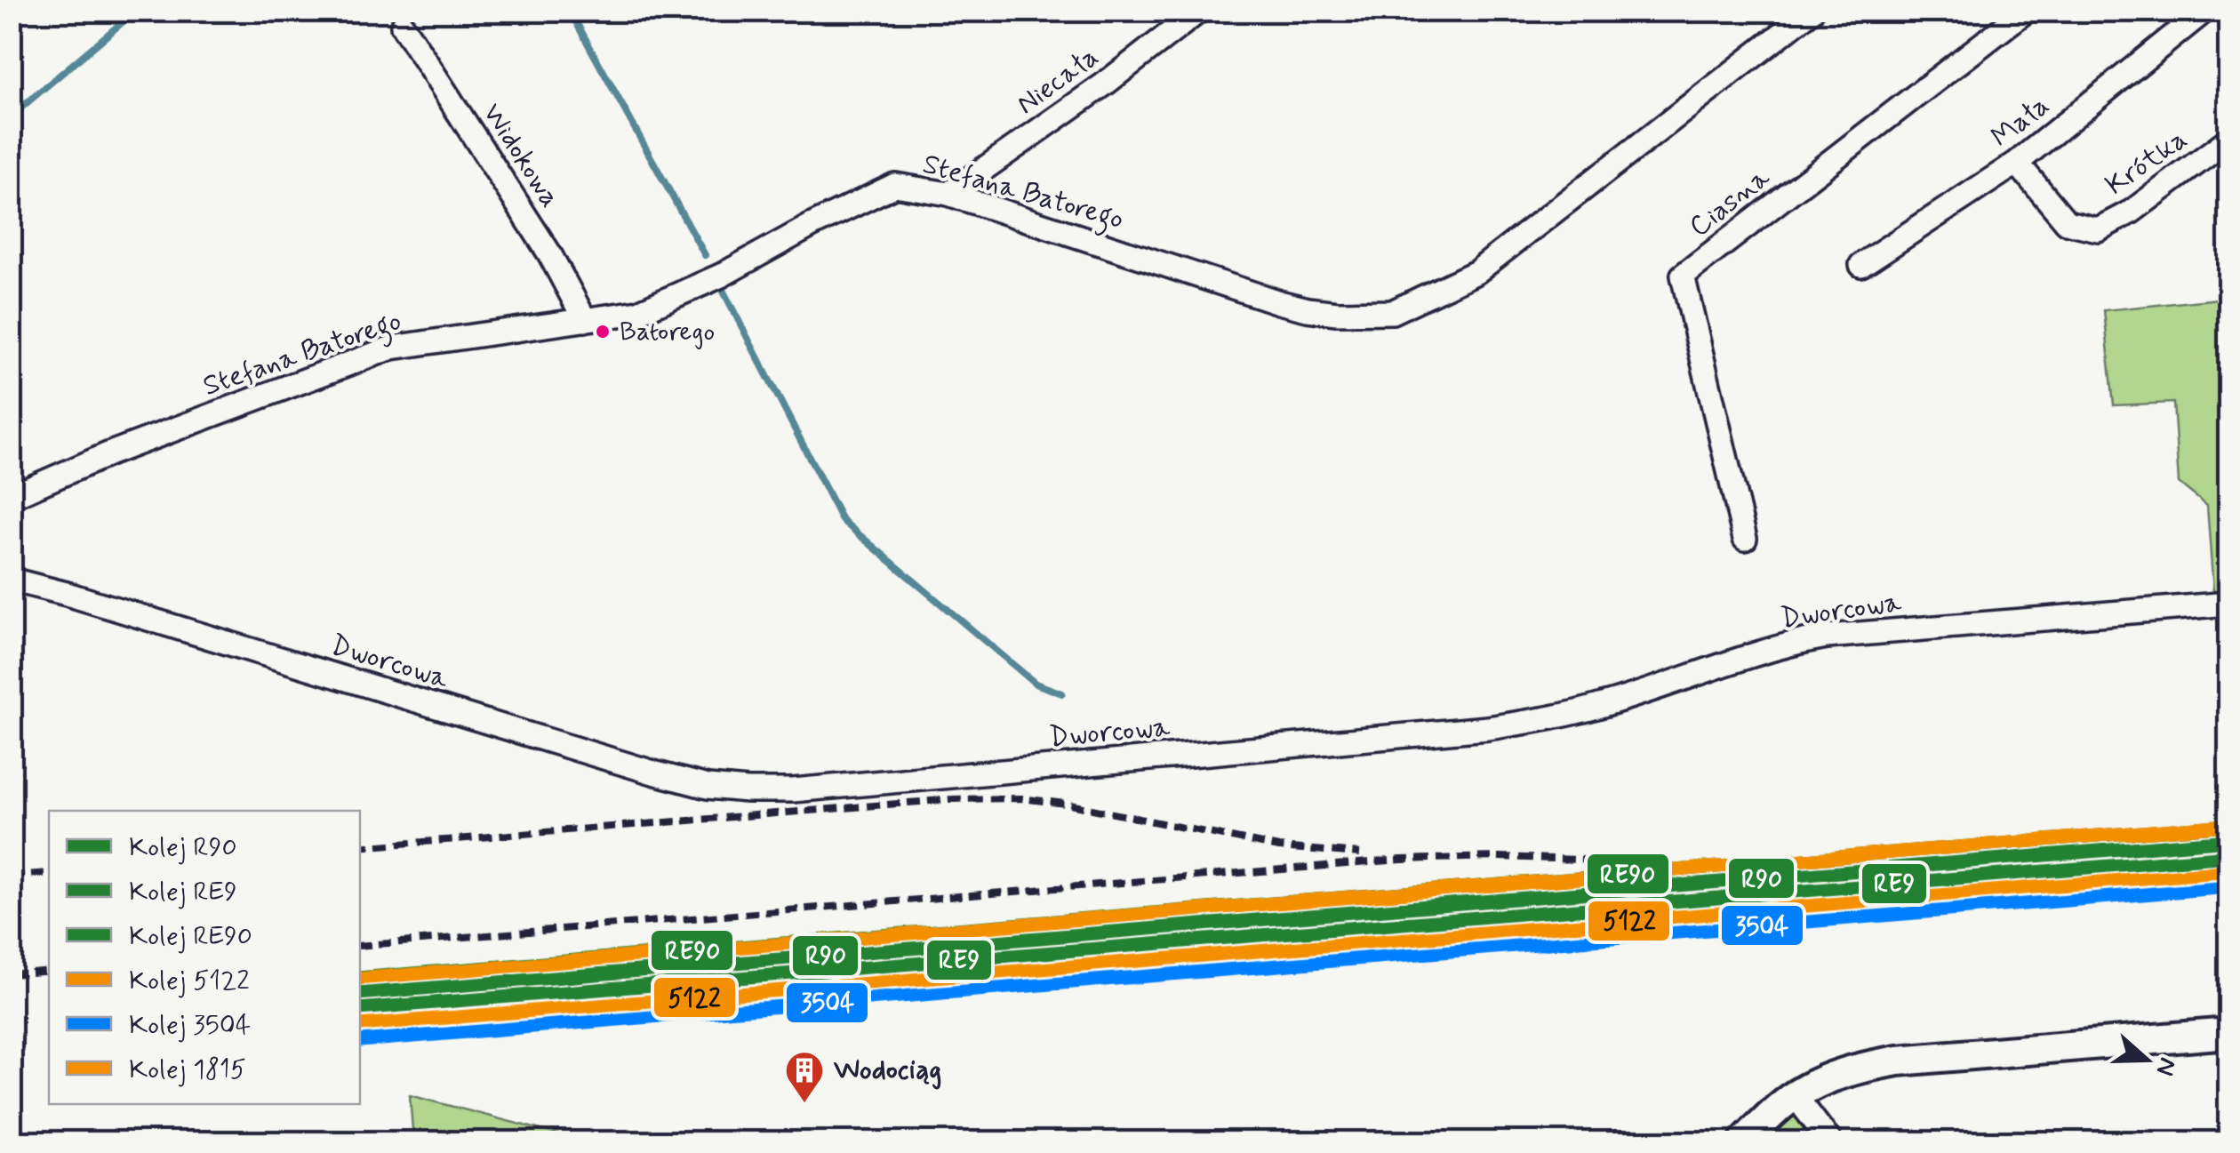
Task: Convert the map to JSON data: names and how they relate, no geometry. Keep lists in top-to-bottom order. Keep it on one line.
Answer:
{"streets":{"street":["Niecała","Mała","Widokowa","Krótka","Stefana Batorego","Ciasna","Dworcowa"]},"crossings":[["Niecała","Stefana Batorego"],["Mała","Krótka"],["Widokowa","Stefana Batorego"]],"places":{"other":["Batorego"],"building":["Wodociąg"]},"lines":["rail line RE90","rail line 1815","rail line R90","rail line RE9","rail line 5122","rail line 3504"],"legend":["Kolej R90","Kolej RE9","Kolej RE90","Kolej 5122","Kolej 3504","Kolej 1815"],"north":"right"}
